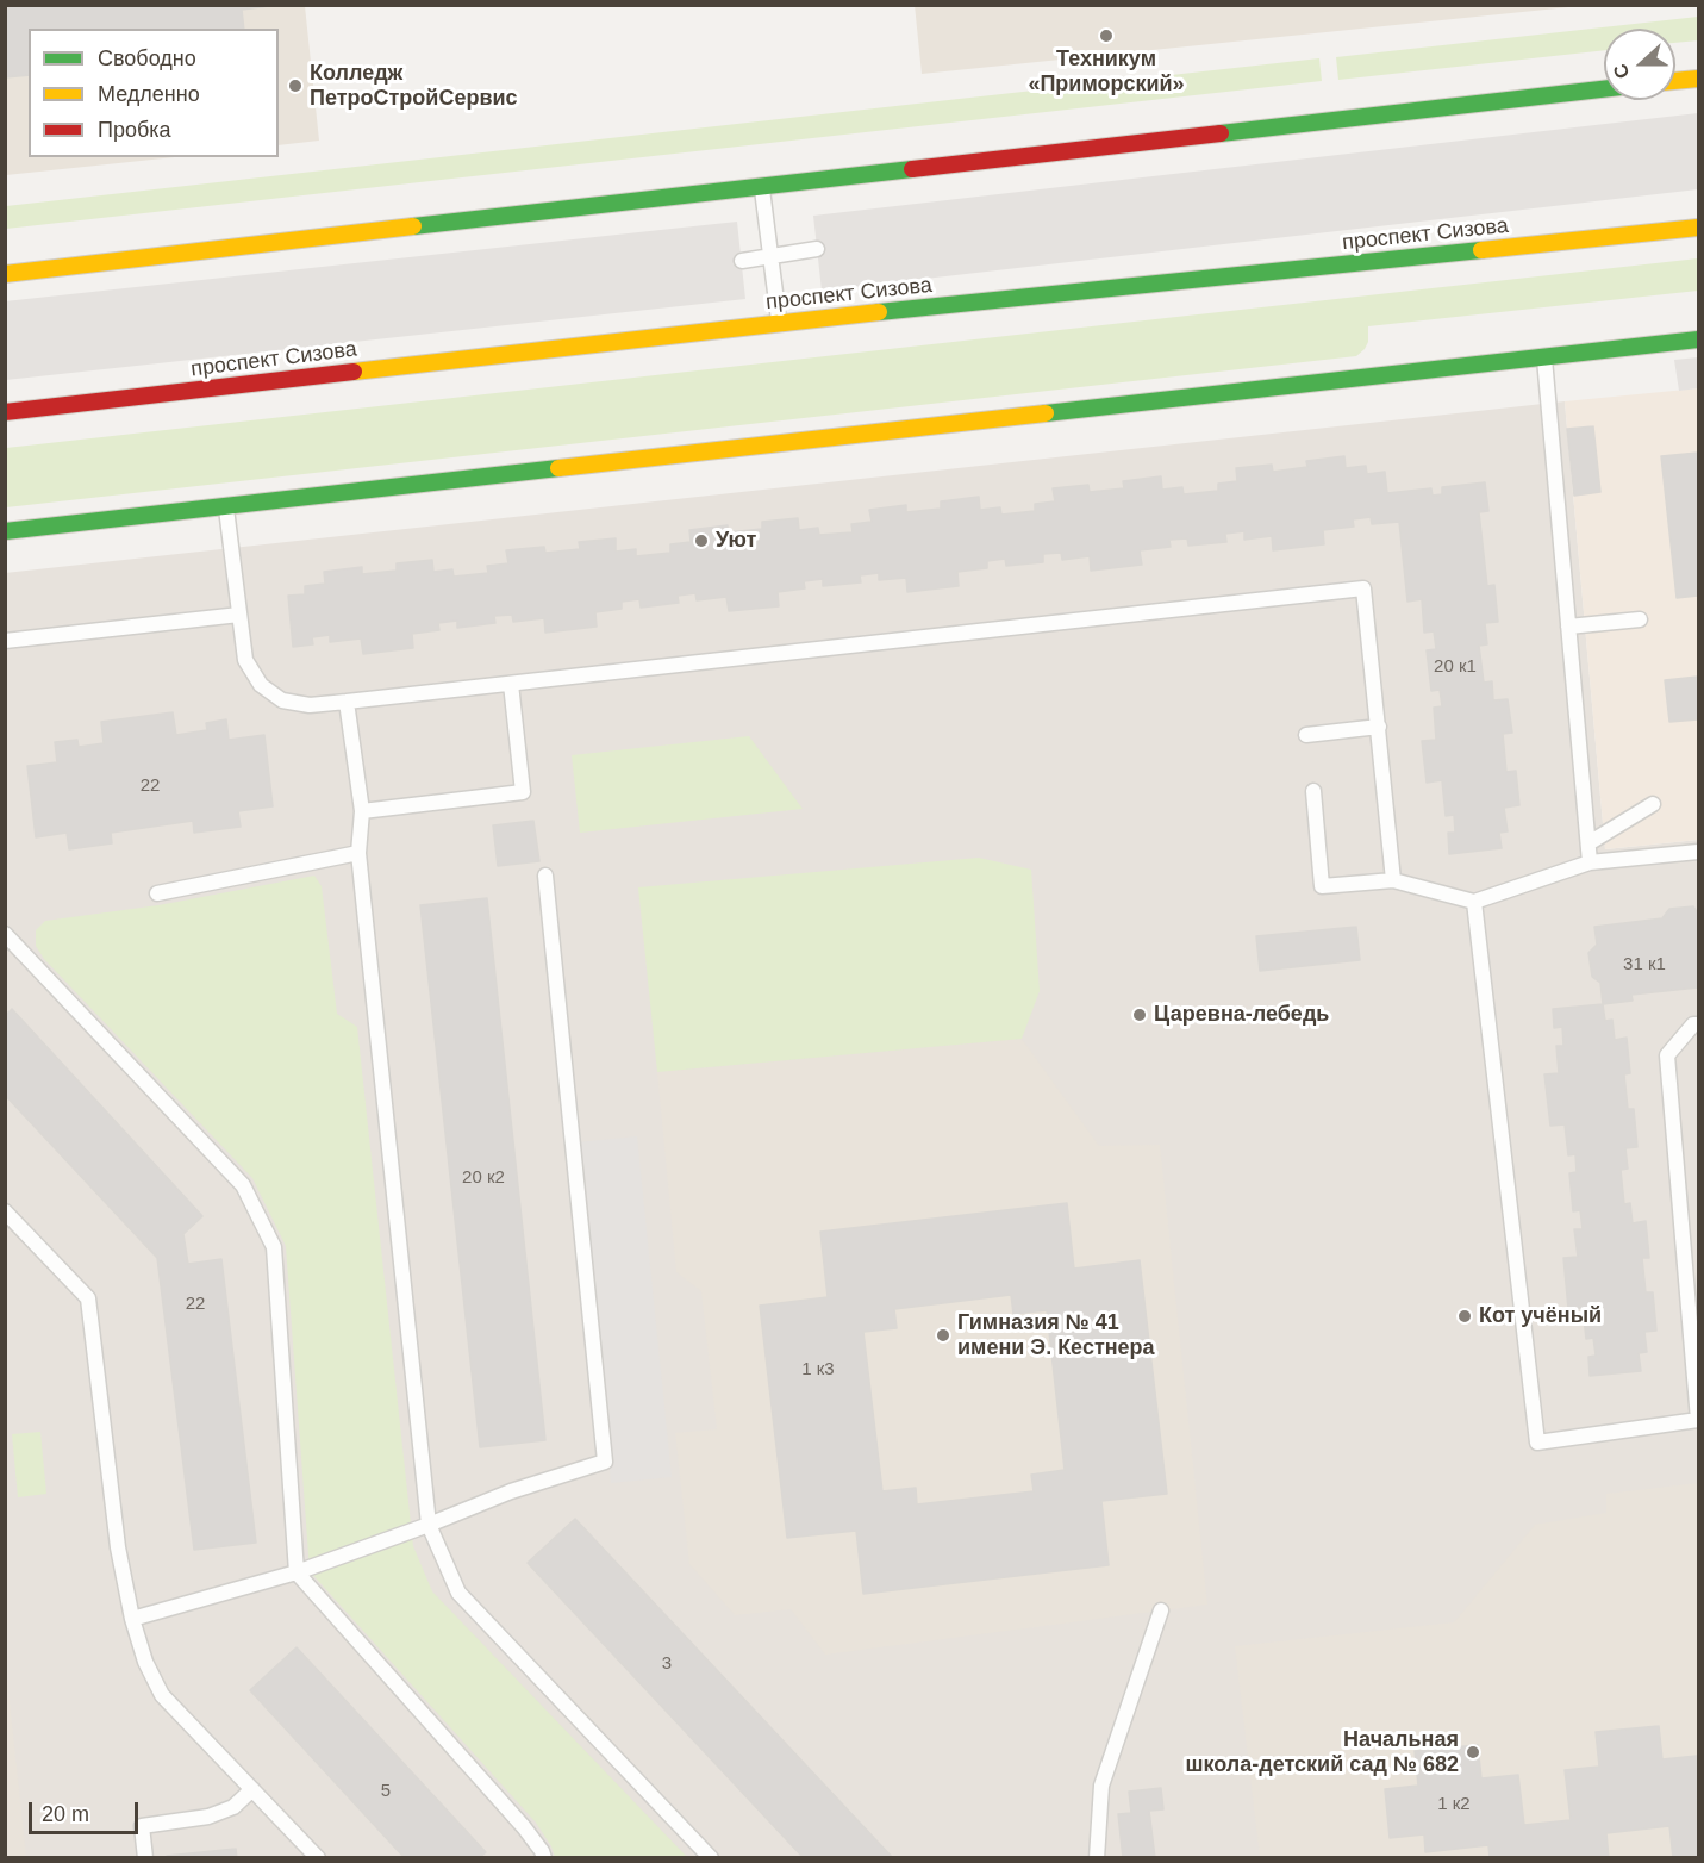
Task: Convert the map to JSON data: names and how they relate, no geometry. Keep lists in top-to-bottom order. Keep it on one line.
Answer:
{"streets":{"main road":["проспект Сизова"]},"places":["Техникум «Приморский»","Колледж ПетроСтройСервис","Уют","Царевна-лебедь","Кот учёный","Гимназия № 41 имени Э. Кестнера","Начальная школа-детский сад № 682"],"house_numbers":["20 к1","22","31 к1","20 к2","22","1 к3","3","5","1 к2"],"legend":["Свободно","Медленно","Пробка"],"scale_bar":"20 m","north":"left"}
